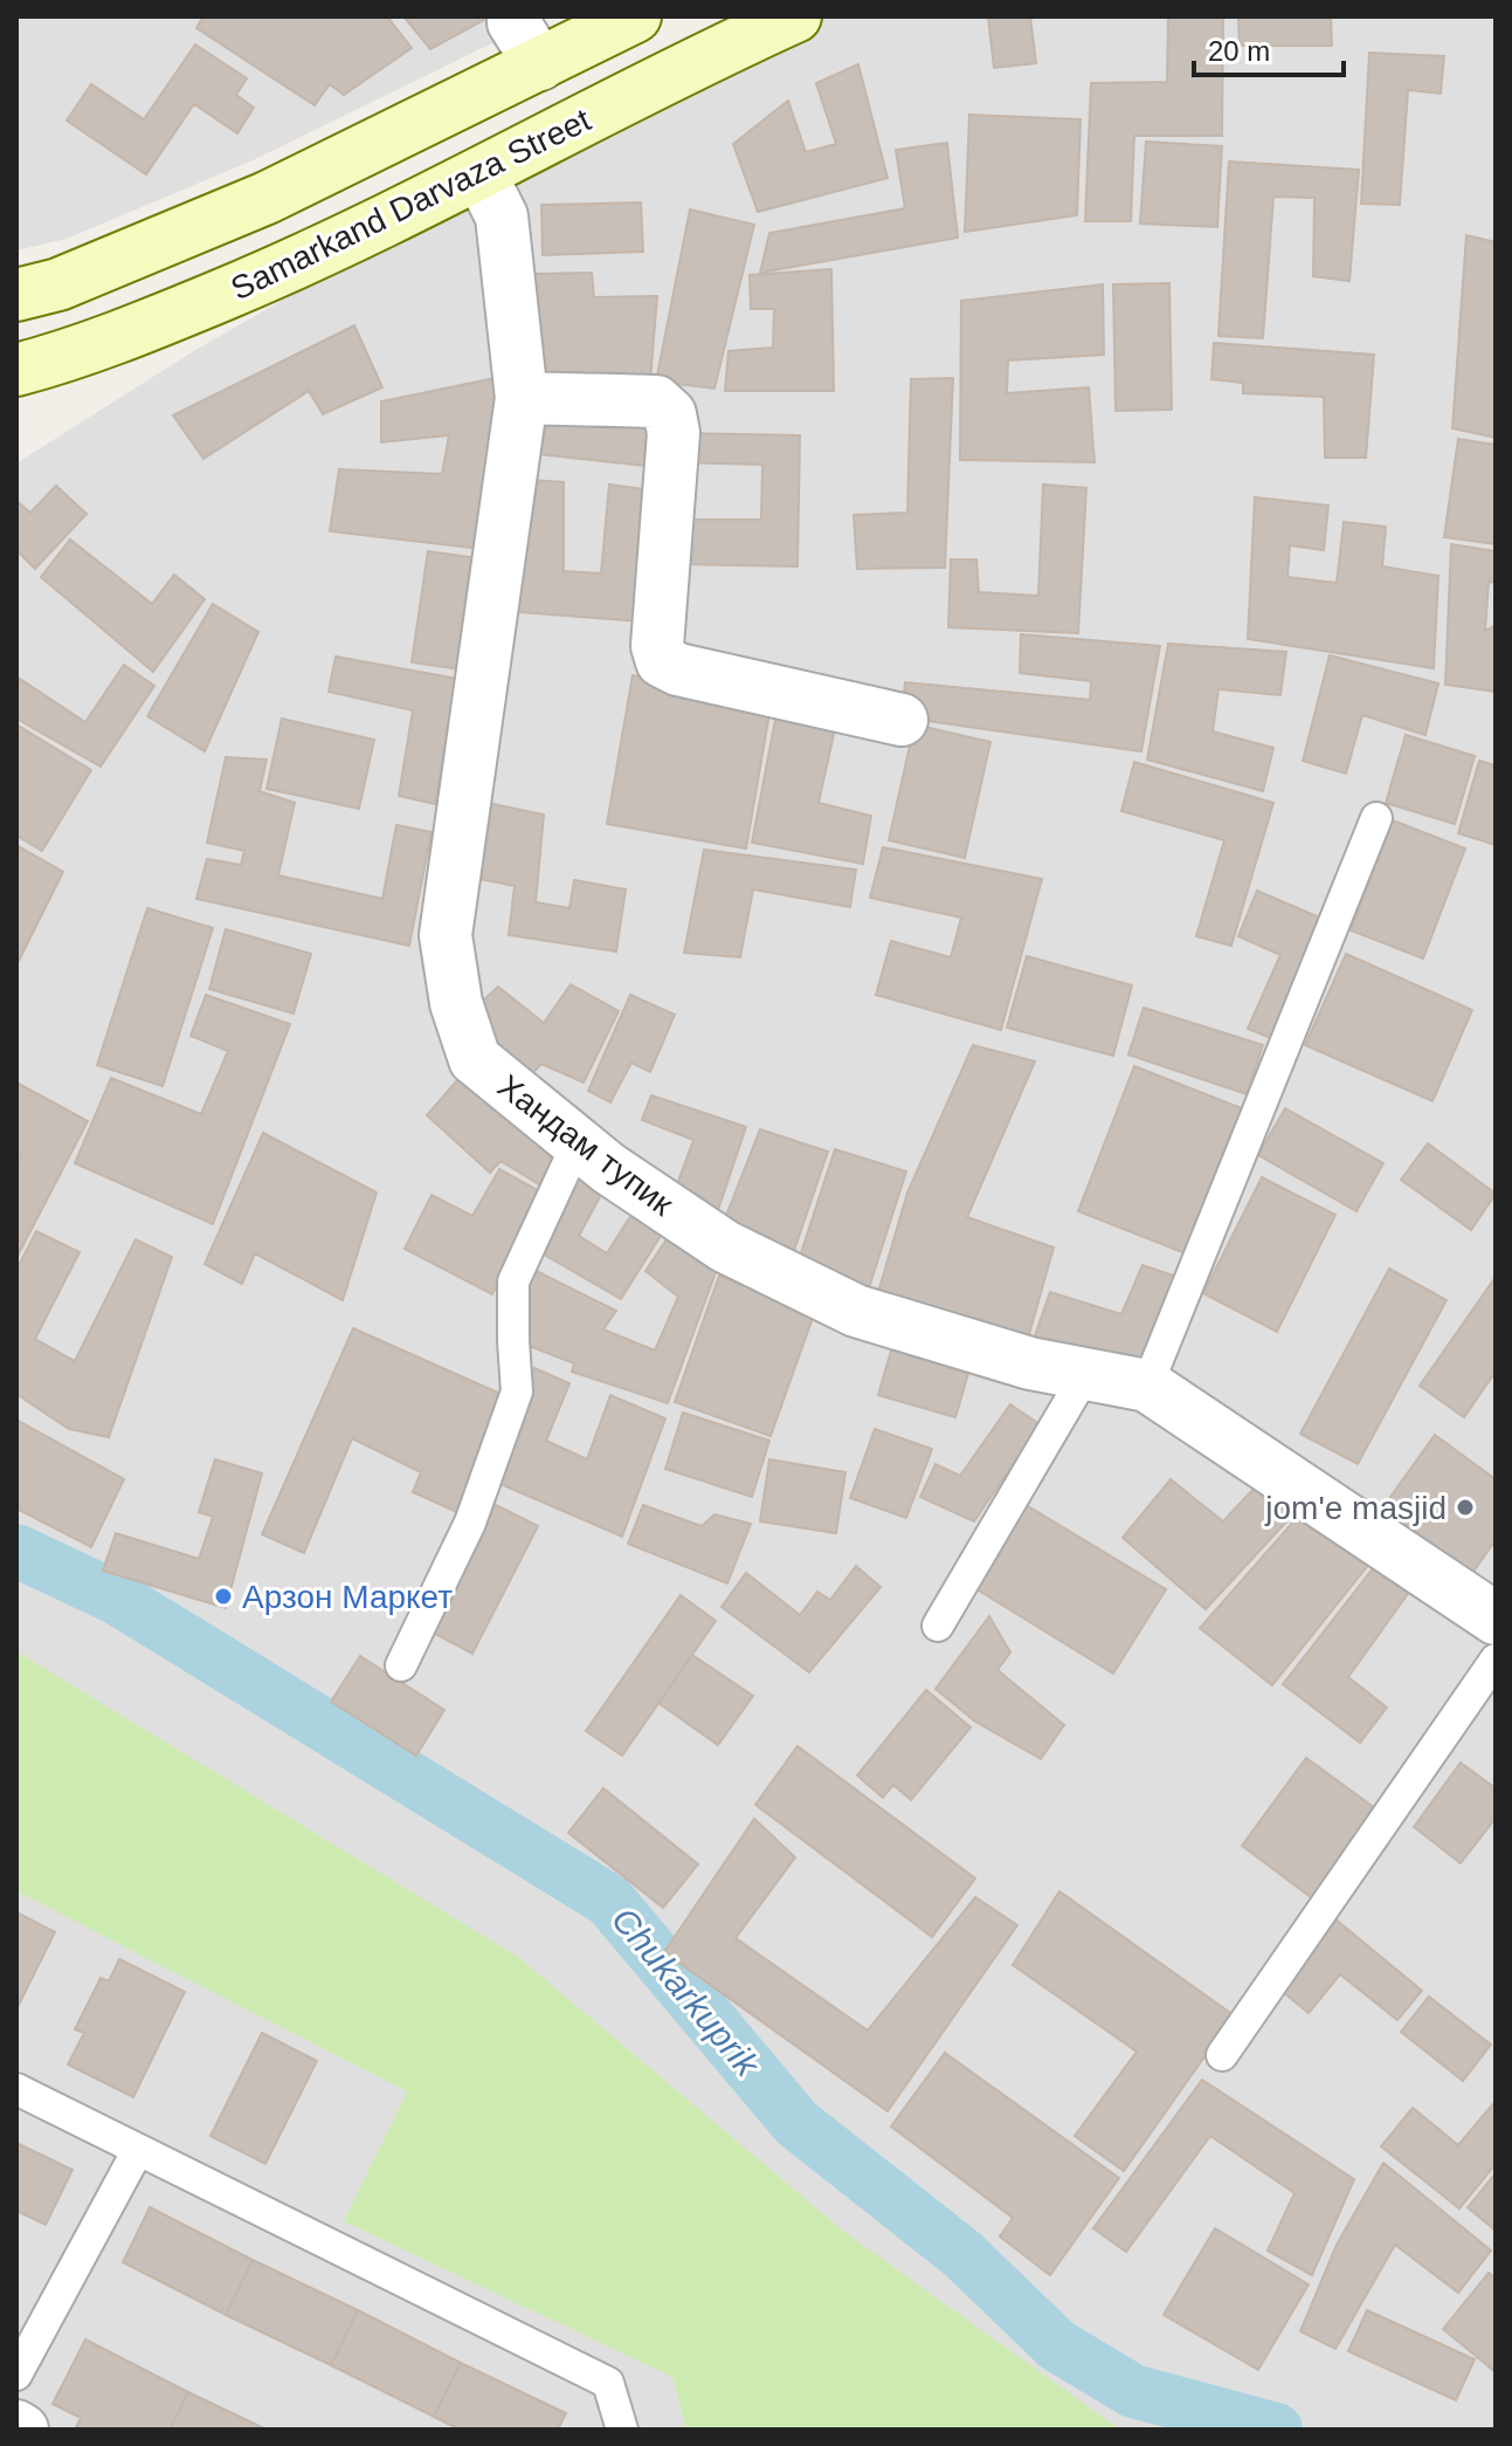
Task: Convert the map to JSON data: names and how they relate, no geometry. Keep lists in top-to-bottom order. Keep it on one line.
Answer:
{"streets":{"main road":["Samarkand Darvaza Street"],"street":["Хандам тупик"]},"crossings":[["Samarkand Darvaza Street","Хандам тупик"]],"water":["Chukarkuprik"],"places":["jom'e masjid","Арзон Маркет"],"scale_bar":"20 m"}
